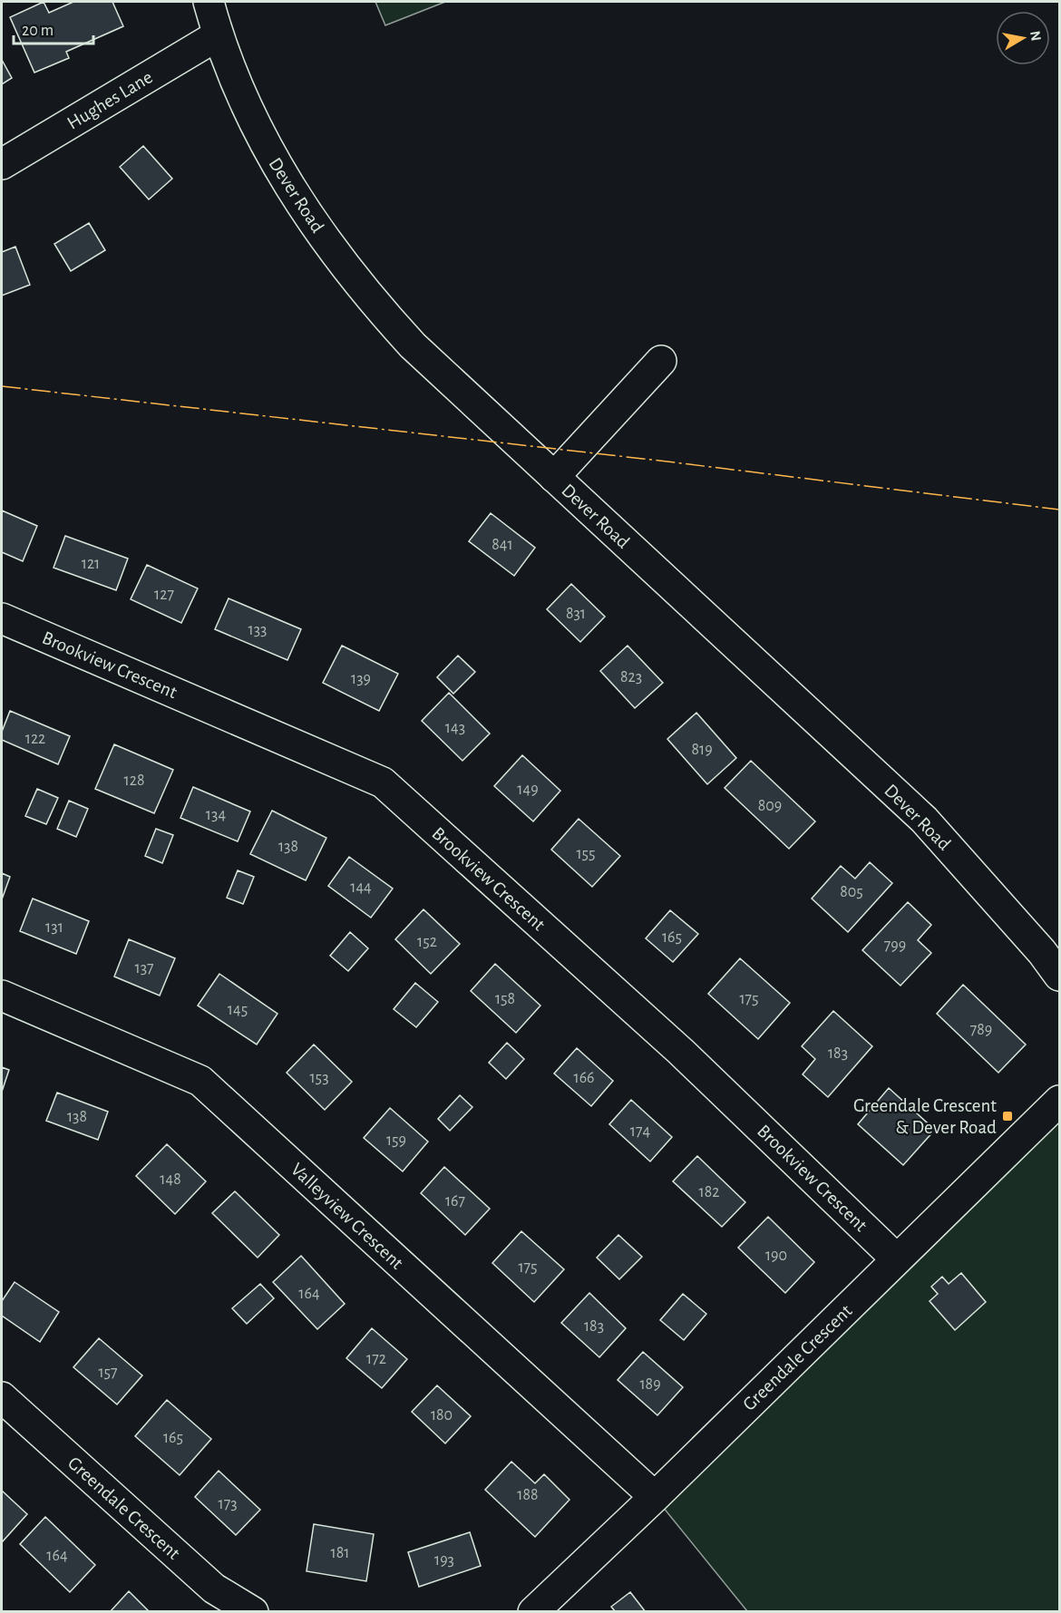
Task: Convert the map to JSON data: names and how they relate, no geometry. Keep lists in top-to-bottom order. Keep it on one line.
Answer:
{"streets":{"street":["Hughes Lane","Dever Road","Brookview Crescent","Valleyview Crescent","Greendale Crescent"]},"crossings":[["Hughes Lane","Dever Road"],["Brookview Crescent","Greendale Crescent"],["Valleyview Crescent","Greendale Crescent"]],"places":{"transit":["Greendale Crescent & Dever Road"]},"house_numbers":["841","121","127","831","133","823","139","143","122","819","128","149","809","134","138","155","144","805","131","165","152","799","137","158","175","145","789","183","153","166","138","174","159","148","182","167","190","175","164","183","172","157","189","180","165","188","173","181","164","193"],"scale_bar":"20 m","north":"right"}
